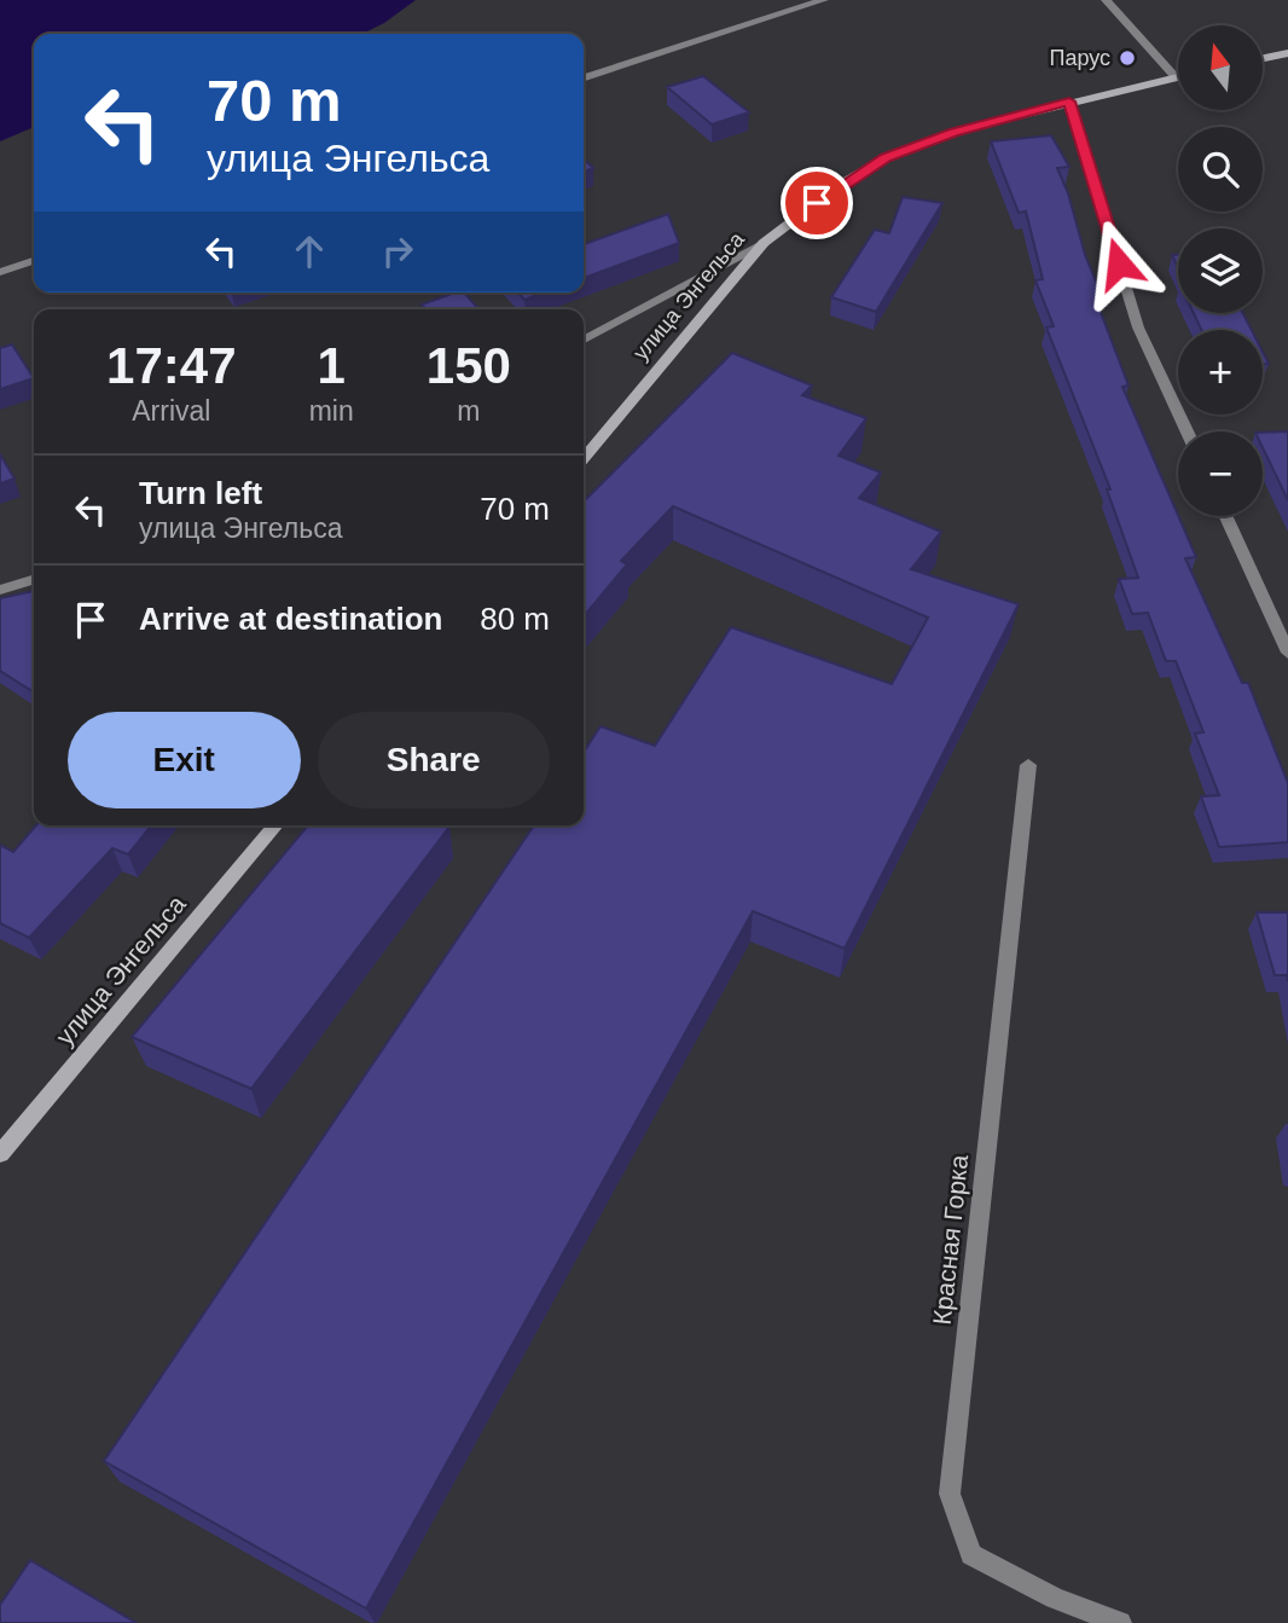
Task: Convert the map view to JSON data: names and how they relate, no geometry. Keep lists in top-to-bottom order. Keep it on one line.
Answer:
{"streets":{"main road":["улица Энгельса"],"street":["Красная Горка"]},"places":["Парус"],"north":"top","page":{"map_buttons":["+","−"],"turn":["70 m","улица Энгельса"],"eta":["17:47","Arrival","1","min","150","m"],"list":[{"name":"Turn left","note":"улица Энгельса","value":"70 m"},{"name":"Arrive at destination","value":"80 m"}],"buttons":["Exit","Share"]}}
